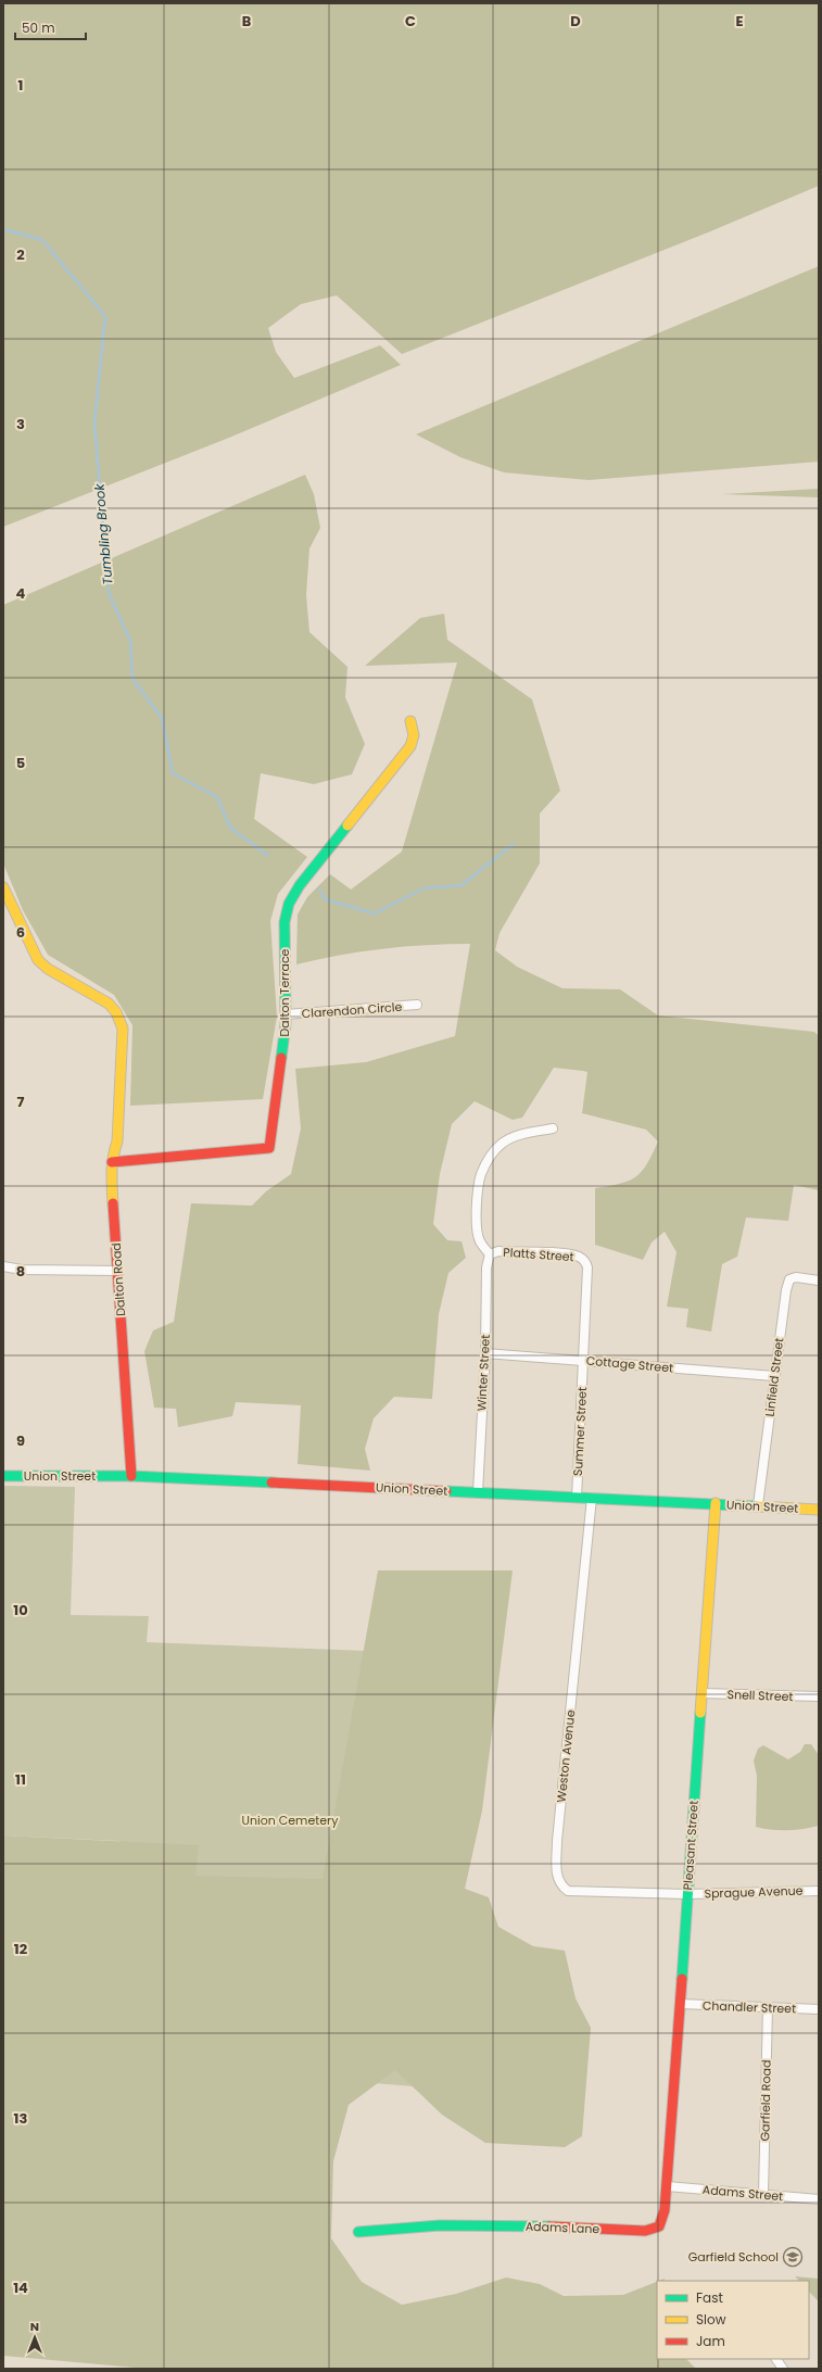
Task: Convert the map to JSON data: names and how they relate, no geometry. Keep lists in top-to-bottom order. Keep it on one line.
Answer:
{"streets":{"street":["Dalton Terrace","Clarendon Circle","Platts Street","Dalton Road","Cottage Street","Winter Street","Linfield Street","Summer Street","Union Street","Snell Street","Weston Avenue","Pleasant Street","Sprague Avenue","Chandler Street","Garfield Road","Adams Street","Adams Lane"]},"crossings":[["Dalton Terrace","Clarendon Circle"],["Dalton Terrace","Dalton Road"],["Platts Street","Winter Street"],["Platts Street","Summer Street"],["Dalton Road","Union Street"],["Cottage Street","Winter Street"],["Cottage Street","Linfield Street"],["Cottage Street","Summer Street"],["Winter Street","Union Street"],["Linfield Street","Union Street"],["Summer Street","Union Street"],["Union Street","Weston Avenue"],["Union Street","Pleasant Street"],["Snell Street","Pleasant Street"],["Weston Avenue","Pleasant Street"],["Weston Avenue","Sprague Avenue"],["Pleasant Street","Sprague Avenue"],["Pleasant Street","Chandler Street"],["Pleasant Street","Adams Street"],["Pleasant Street","Adams Lane"],["Chandler Street","Garfield Road"],["Garfield Road","Adams Street"],["Adams Street","Adams Lane"]],"water":["Tumbling Brook"],"parks":["Union Cemetery"],"places":{"school or university":["Garfield School"]},"legend":["Fast","Slow","Jam"],"scale_bar":"50 m","north":"top","grid":{"columns":["B","C","D","E"],"rows":["1","2","3","4","5","6","7","8","9","10","11","12","13","14"]}}
